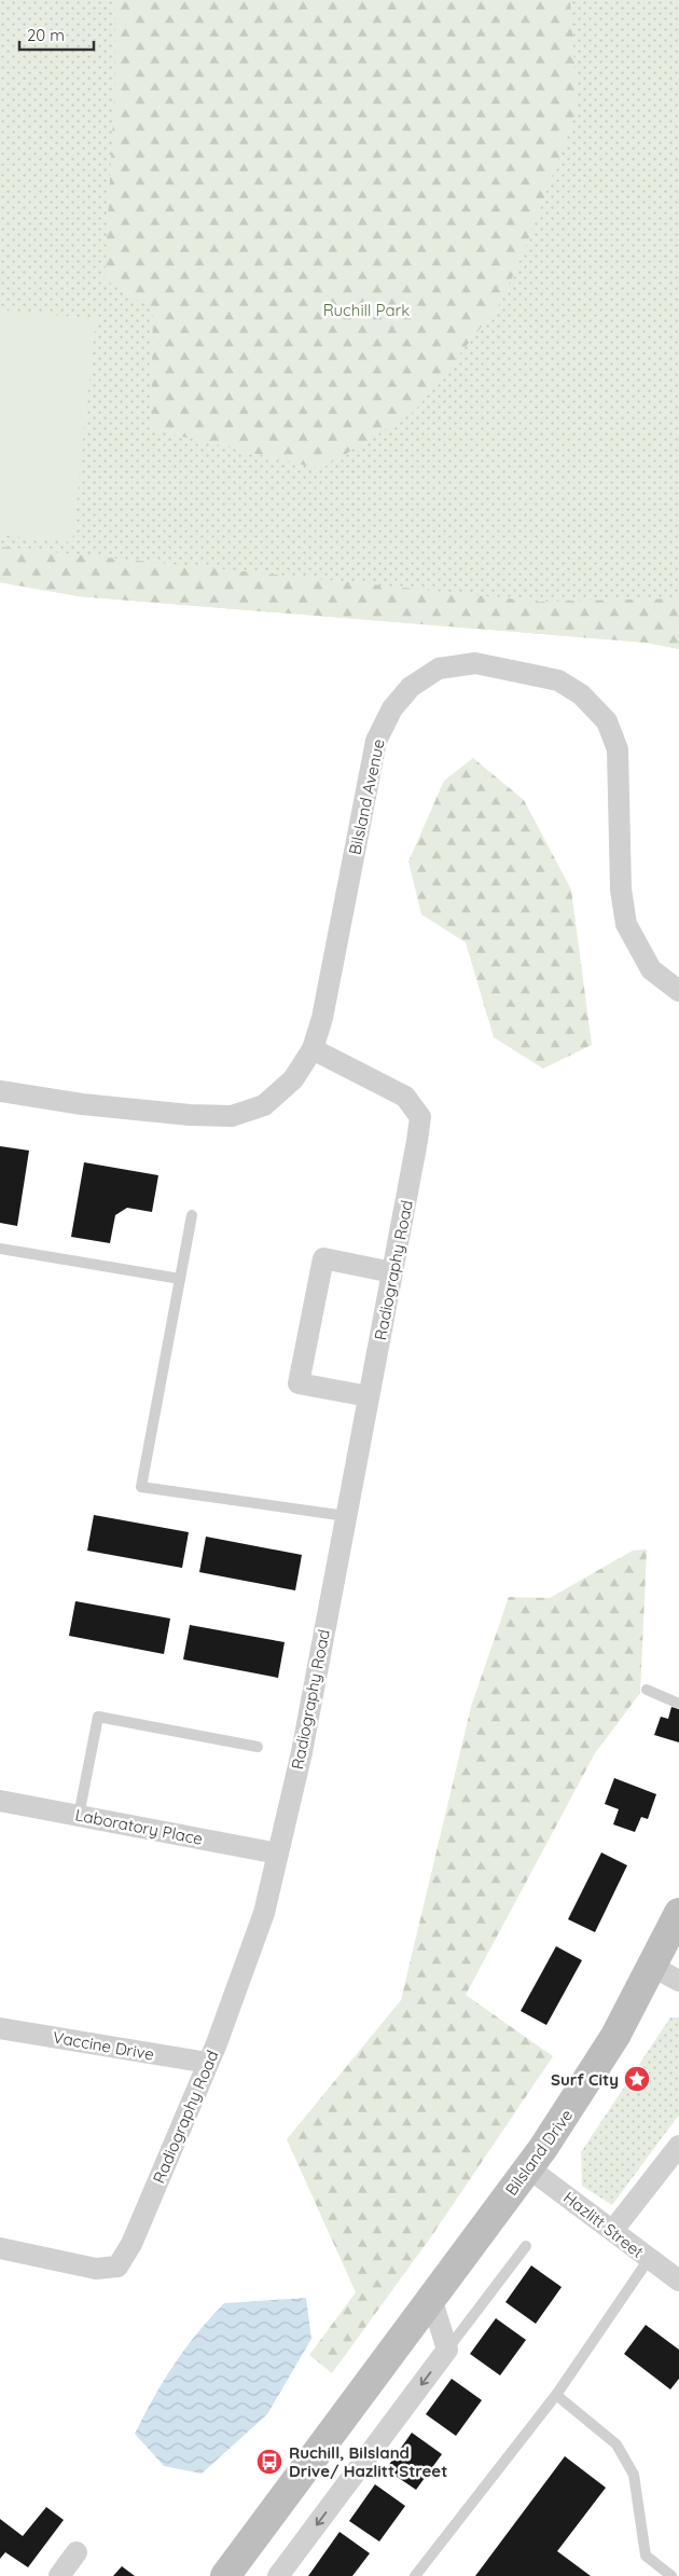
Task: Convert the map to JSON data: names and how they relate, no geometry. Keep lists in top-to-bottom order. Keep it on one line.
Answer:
{"streets":{"main road":["Bilsland Drive"],"street":["Bilsland Avenue","Radiography Road","Laboratory Place","Vaccine Drive","Hazlitt Street"]},"crossings":[["Bilsland Avenue","Radiography Road"],["Radiography Road","Laboratory Place"],["Radiography Road","Vaccine Drive"],["Bilsland Drive","Hazlitt Street"]],"parks":["Ruchill Park"],"places":{"place":["Surf City"],"bus stop":["Ruchill, Bilsland Drive/ Hazlitt Street"]},"scale_bar":"20 m"}
